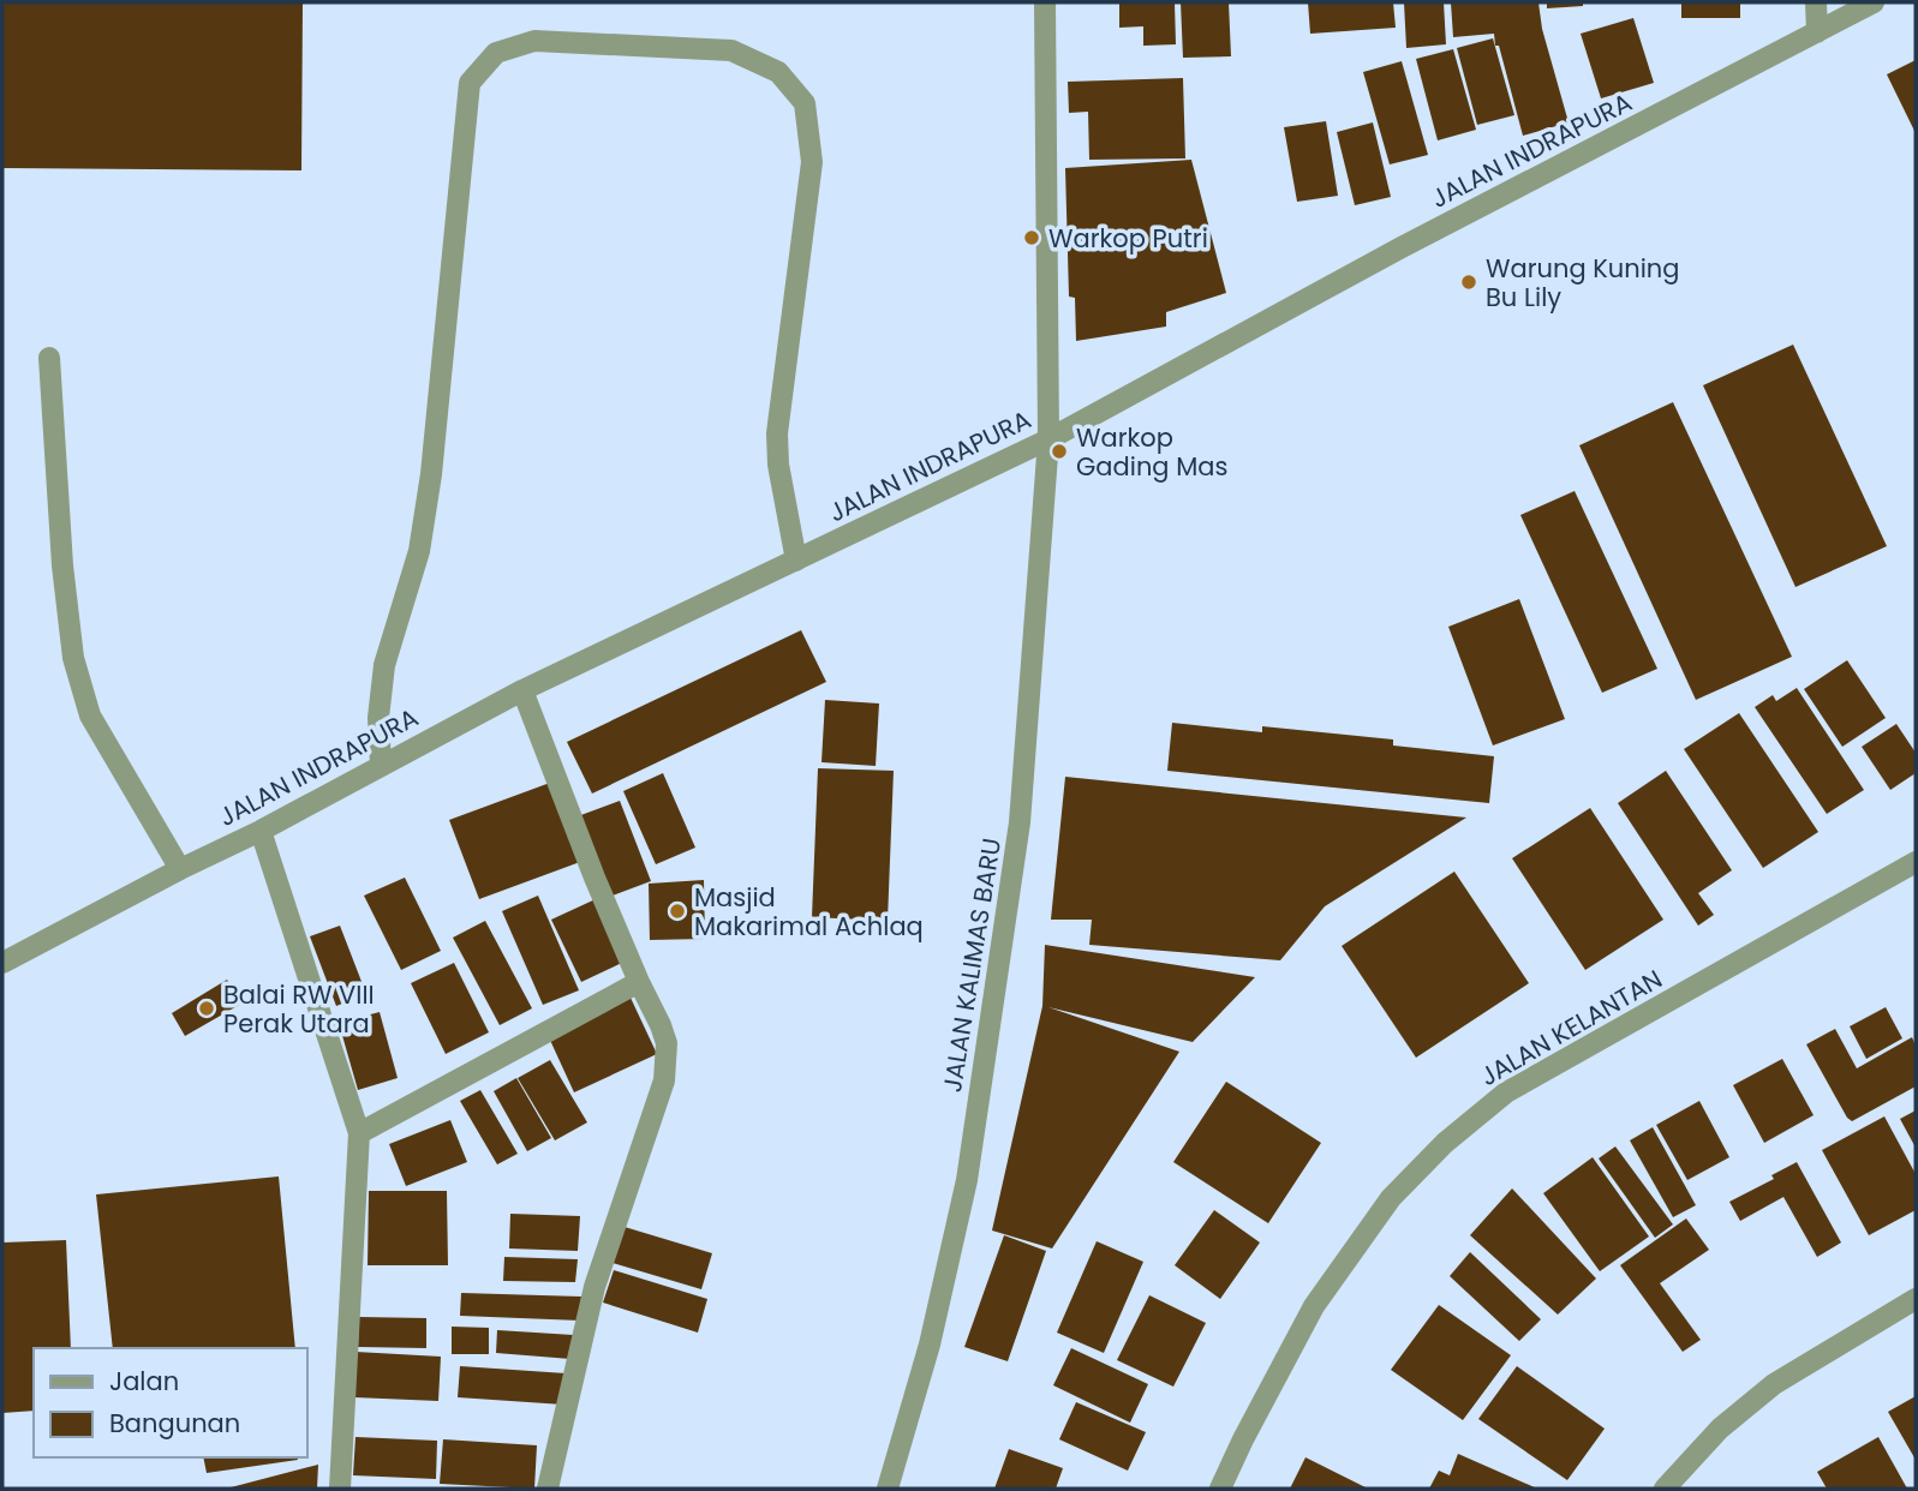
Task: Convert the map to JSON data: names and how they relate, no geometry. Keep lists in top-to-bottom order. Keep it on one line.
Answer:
{"streets":{"street":["JALAN INDRAPURA","JALAN KALIMAS BARU","JALAN KELANTAN"]},"crossings":[["JALAN INDRAPURA","JALAN KALIMAS BARU"]],"places":["Warkop Putri","Warung Kuning Bu Lily","Warkop Gading Mas","Masjid Makarimal Achlaq","Balai RW VIII Perak Utara"],"legend":["Jalan","Bangunan"]}
